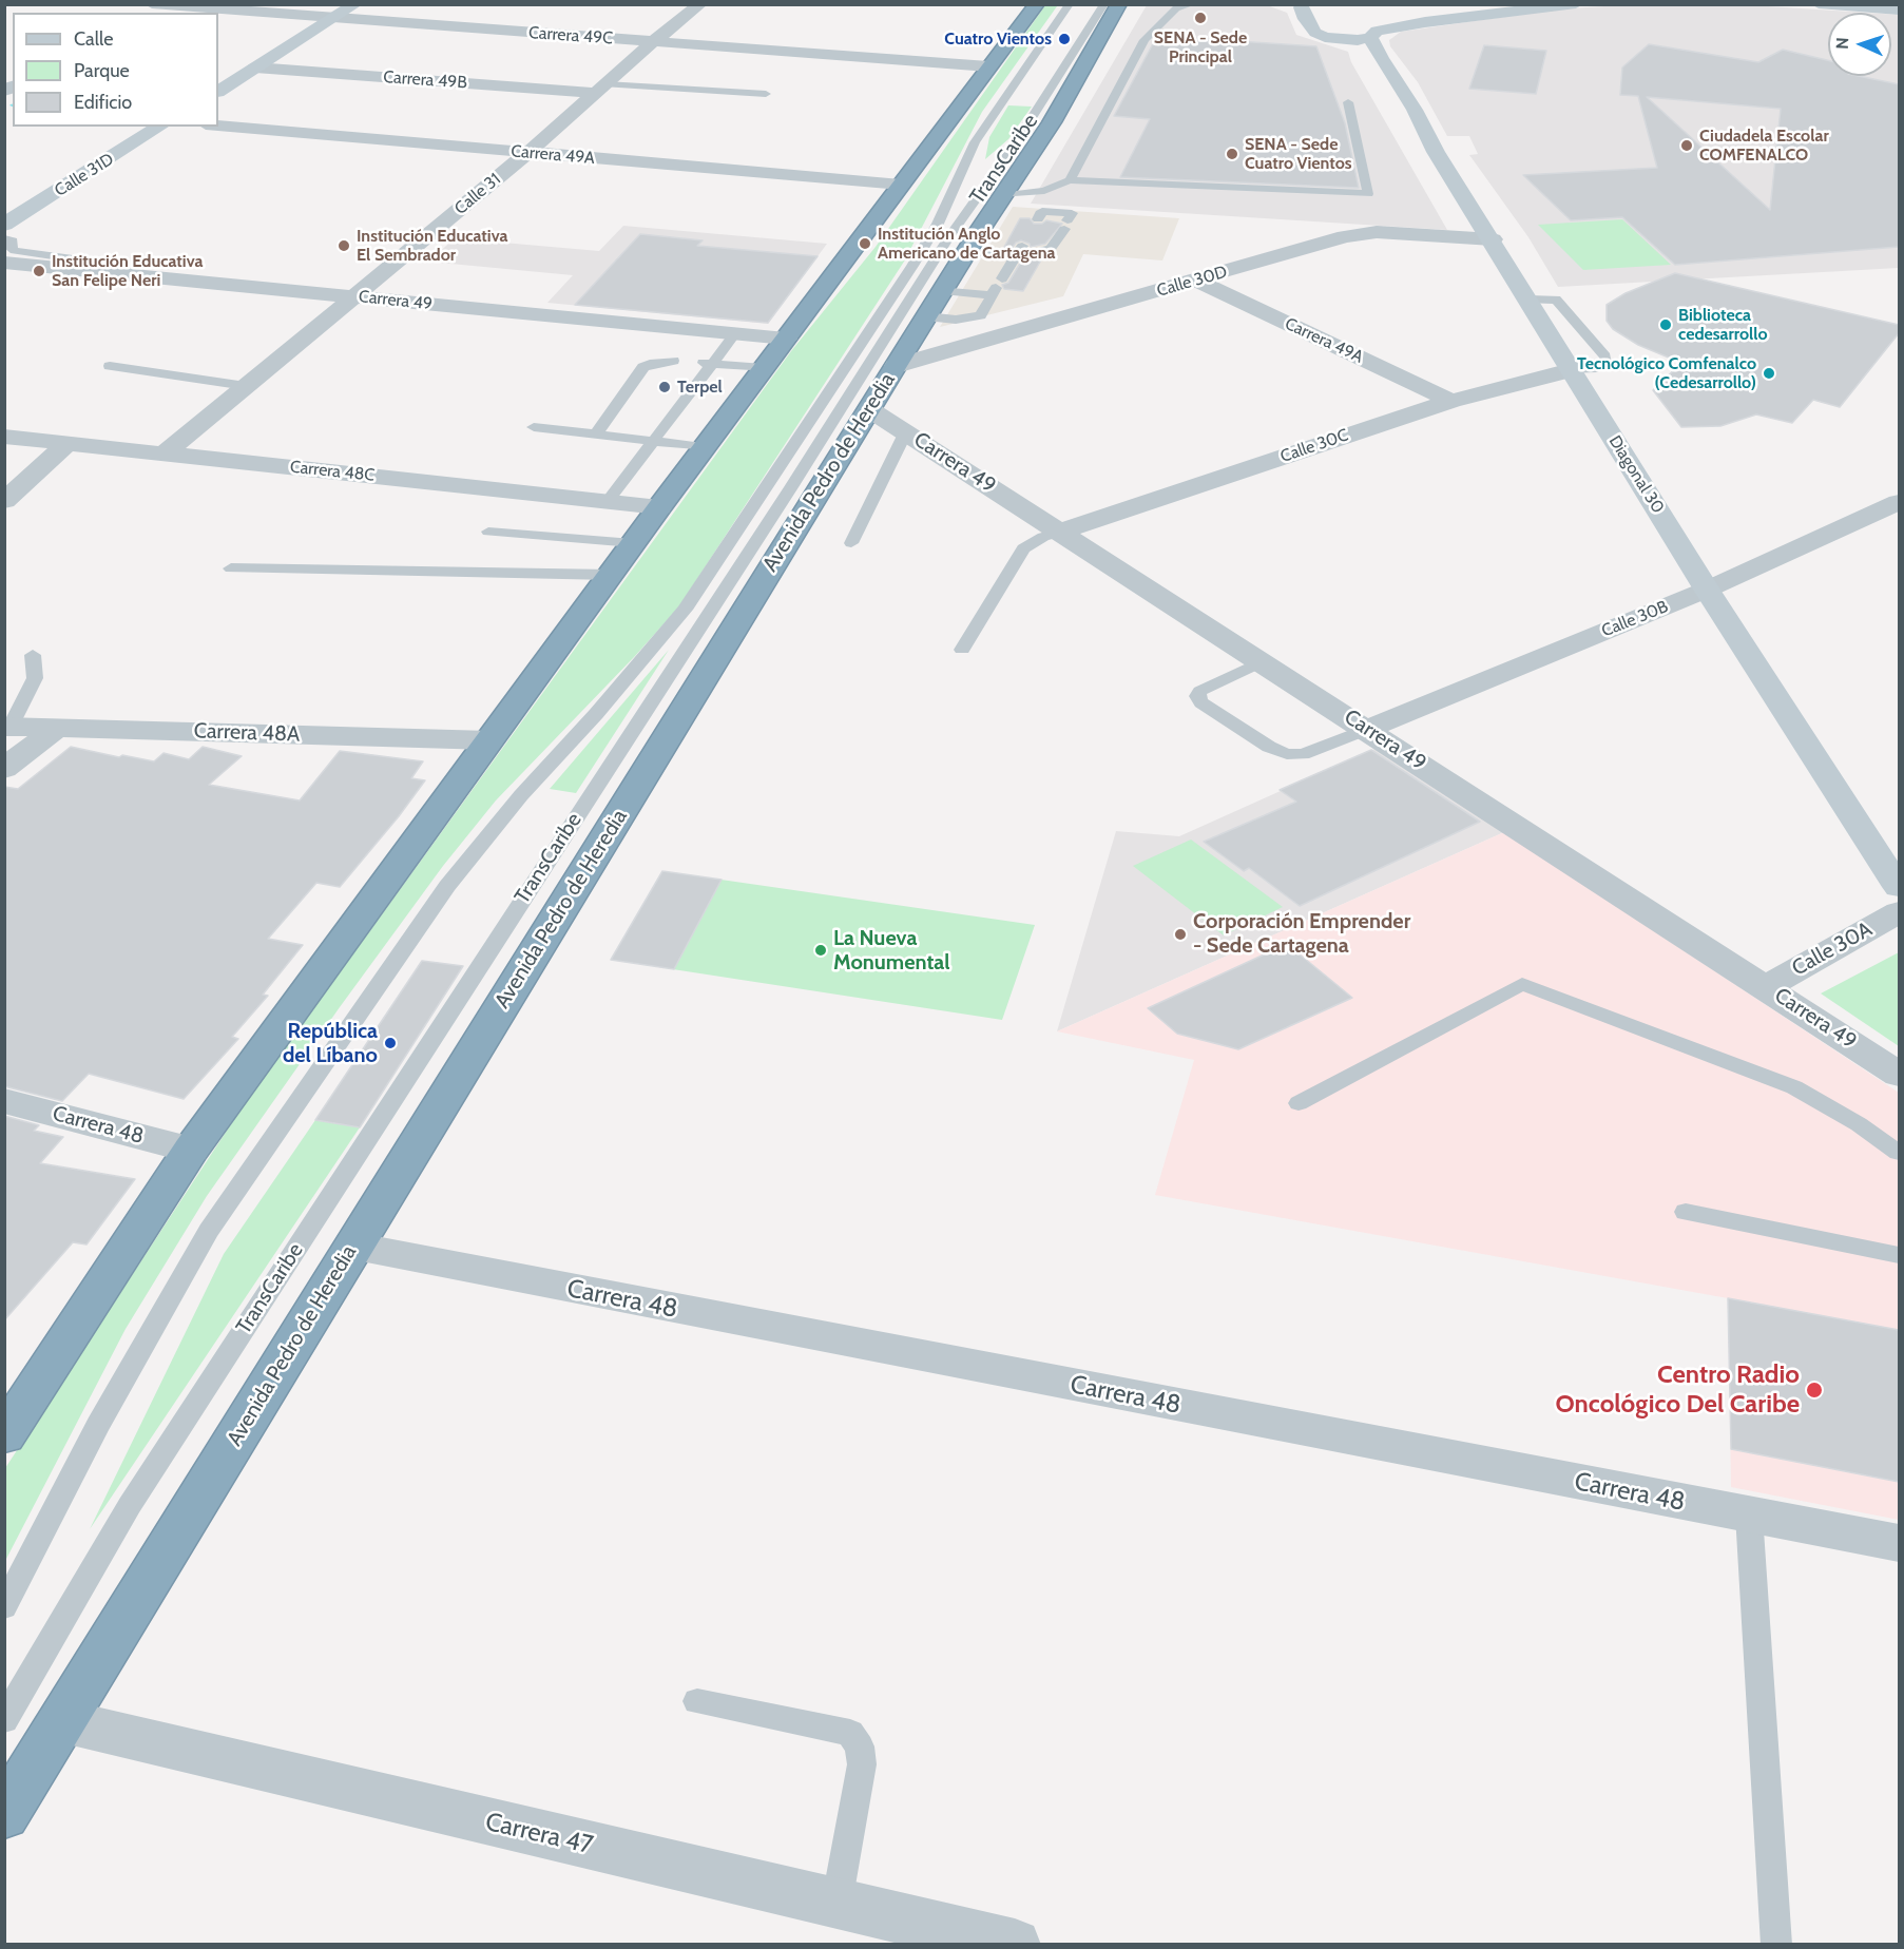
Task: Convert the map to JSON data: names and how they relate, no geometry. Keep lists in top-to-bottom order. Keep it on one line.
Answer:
{"streets":{"highway":["Avenida Pedro de Heredia"],"street":["Carrera 49C","Carrera 49B","Carrera 49A","Calle 31D","Calle 31","Calle 30D","Carrera 49","Calle 30C","Carrera 48C","Diagonal 30","Calle 30B","Carrera 48A","Calle 30A","Carrera 48","Carrera 47"],"lane":["TransCaribe"]},"crossings":[["Carrera 49C","Calle 31"],["Carrera 49B","Calle 31"],["Carrera 49A","Calle 31"],["Carrera 49A","Calle 30D"],["Carrera 49A","Calle 30C"],["Calle 31","Carrera 49"],["Calle 31","Carrera 48C"],["Calle 30D","Avenida Pedro de Heredia"],["Calle 30D","Diagonal 30"],["Carrera 49","Calle 30C"],["Carrera 49","Avenida Pedro de Heredia"],["Carrera 49","Calle 30B"],["Carrera 49","Calle 30A"],["Calle 30C","Diagonal 30"],["Avenida Pedro de Heredia","Carrera 48"],["Avenida Pedro de Heredia","Carrera 47"],["Diagonal 30","Calle 30B"]],"places":["SENA - Sede Principal","Cuatro Vientos","Ciudadela Escolar COMFENALCO","SENA - Sede Cuatro Vientos","Institución Anglo Americano de Cartagena","Institución Educativa El Sembrador","Institución Educativa San Felipe Neri","Biblioteca cedesarrollo","Tecnológico Comfenalco (Cedesarrollo)","Terpel","Corporación Emprender - Sede Cartagena","La Nueva Monumental","República del Líbano","Centro Radio Oncológico Del Caribe"],"legend":["Calle","Parque","Edificio"],"north":"left"}
